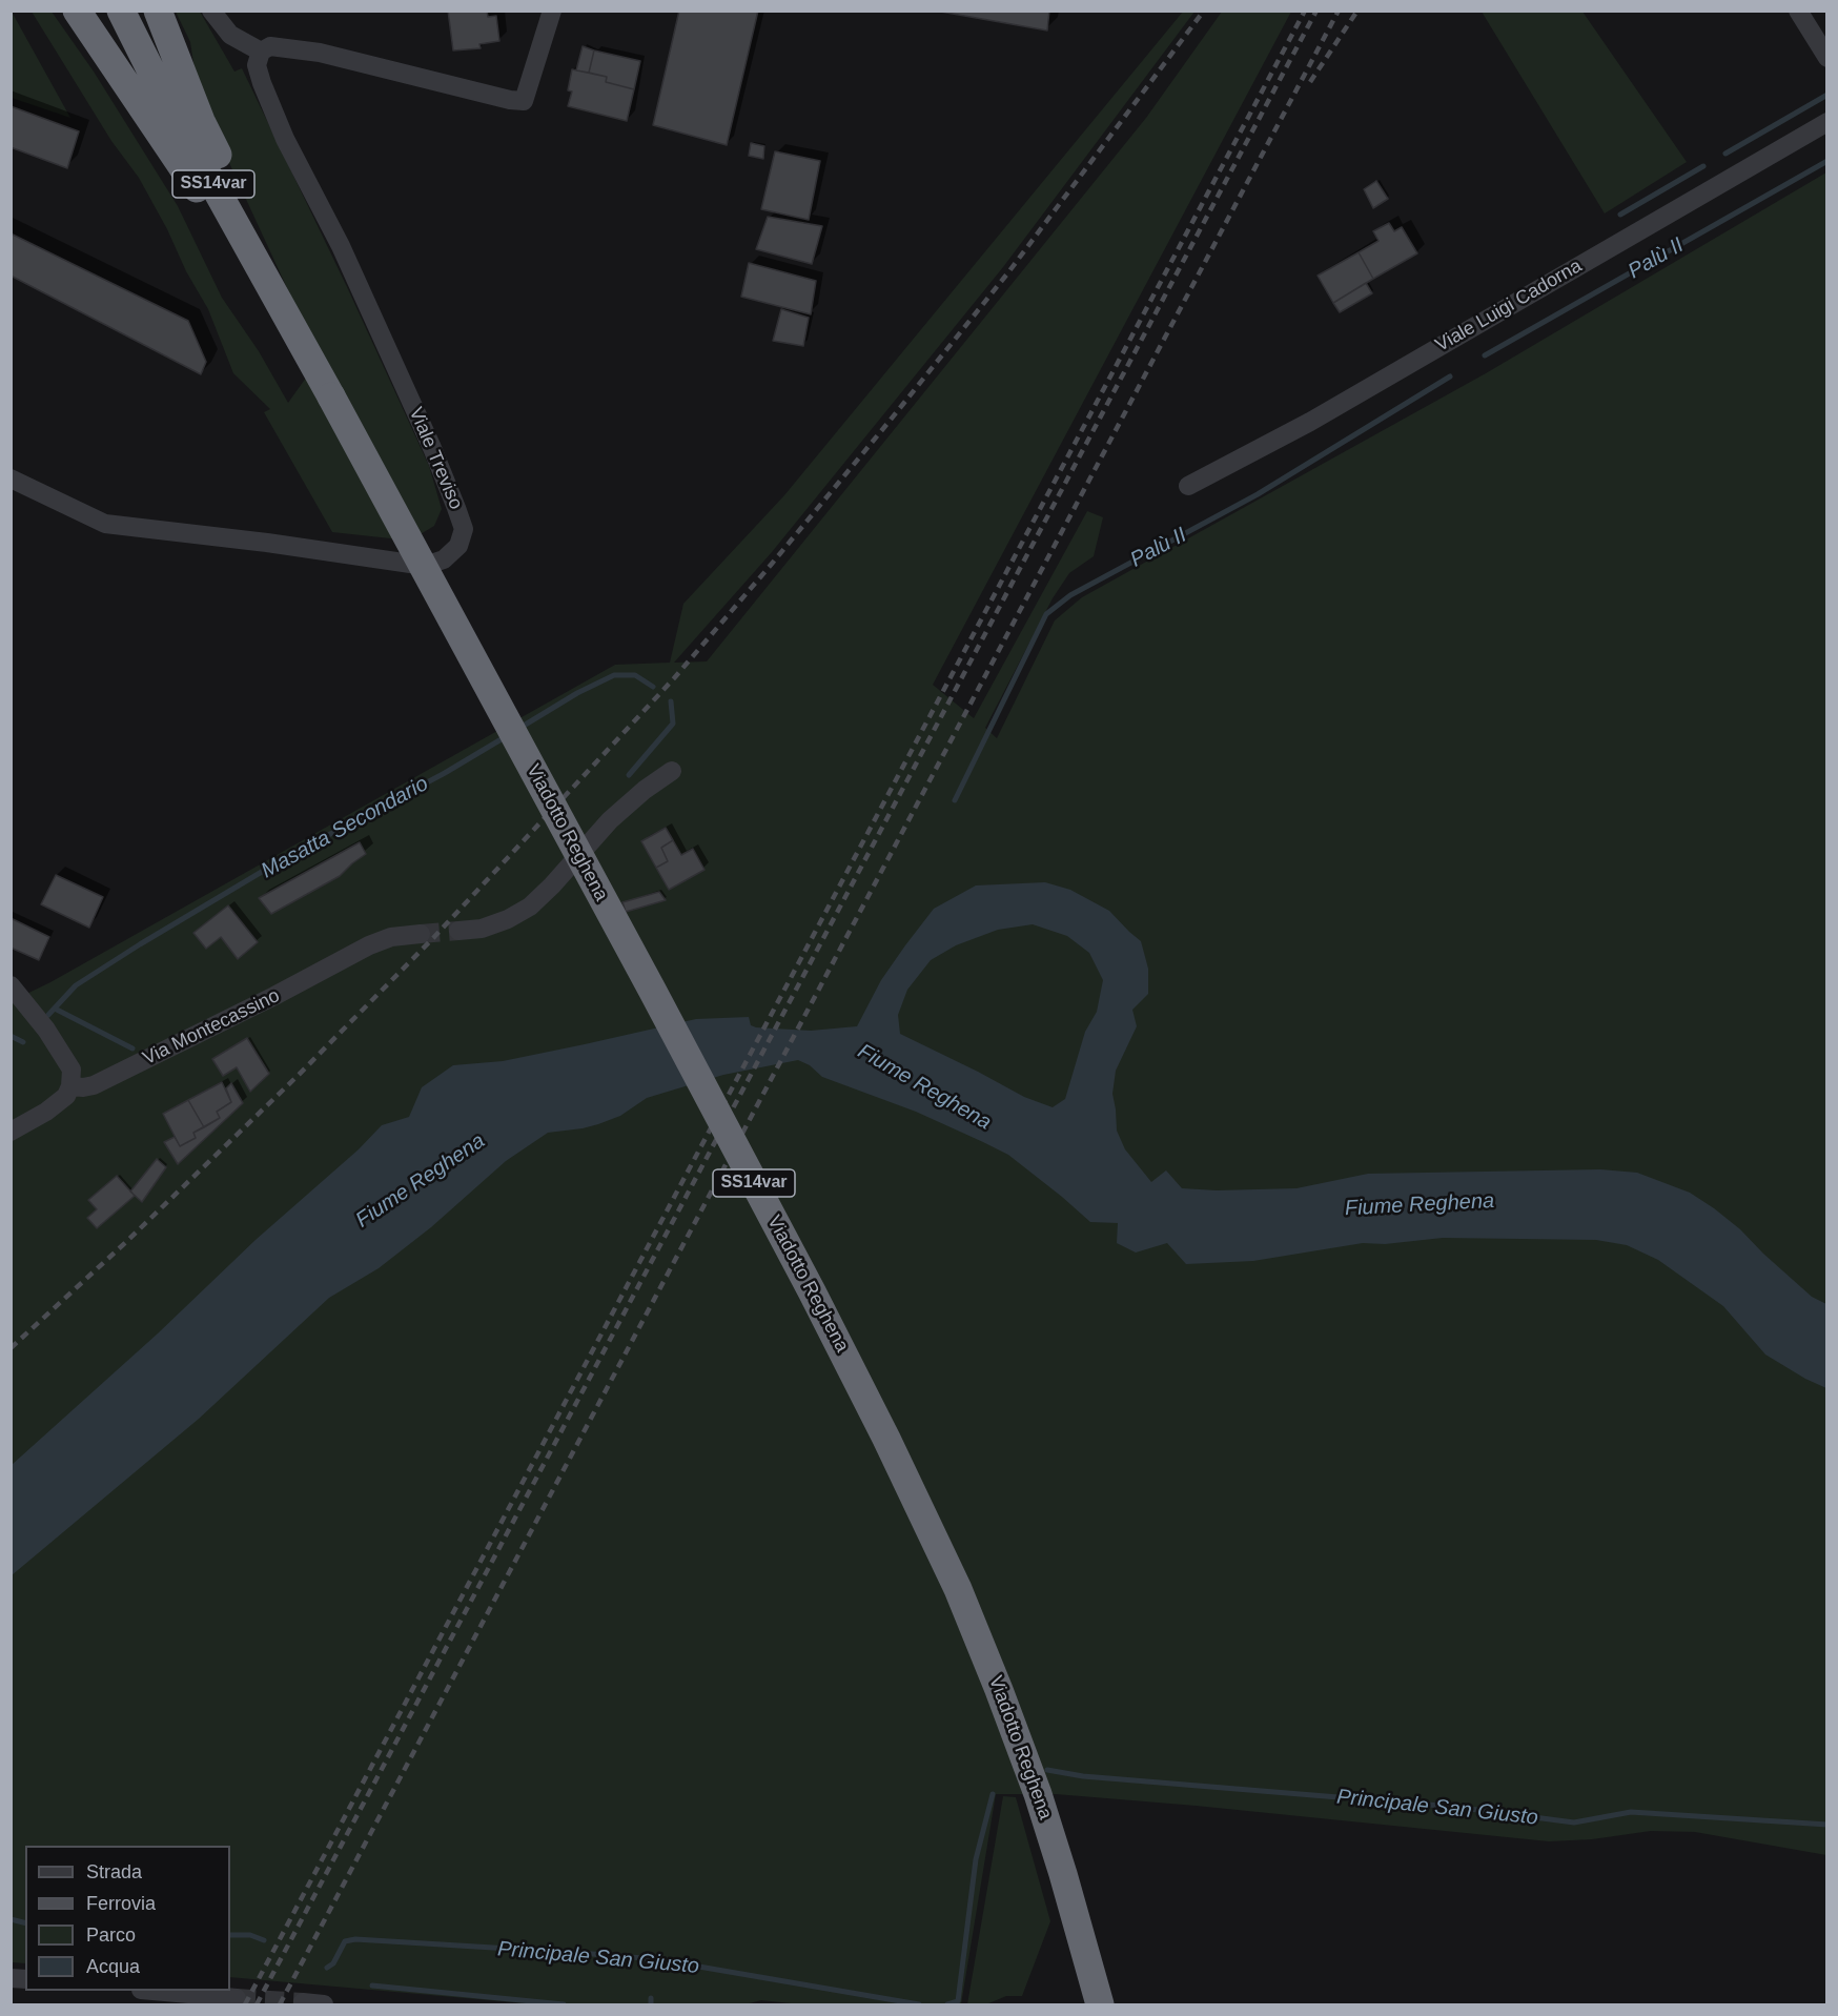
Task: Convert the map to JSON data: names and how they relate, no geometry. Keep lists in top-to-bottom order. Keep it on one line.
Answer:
{"streets":{"highway":["SS14var","Viadotto Reghena"],"street":["Viale Luigi Cadorna","Viale Treviso","Via Montecassino"]},"crossings":[["SS14var","Viadotto Reghena"]],"water":["Palù II","Masatta Secondario","Fiume Reghena","Principale San Giusto"],"legend":["Strada","Ferrovia","Parco","Acqua"]}
